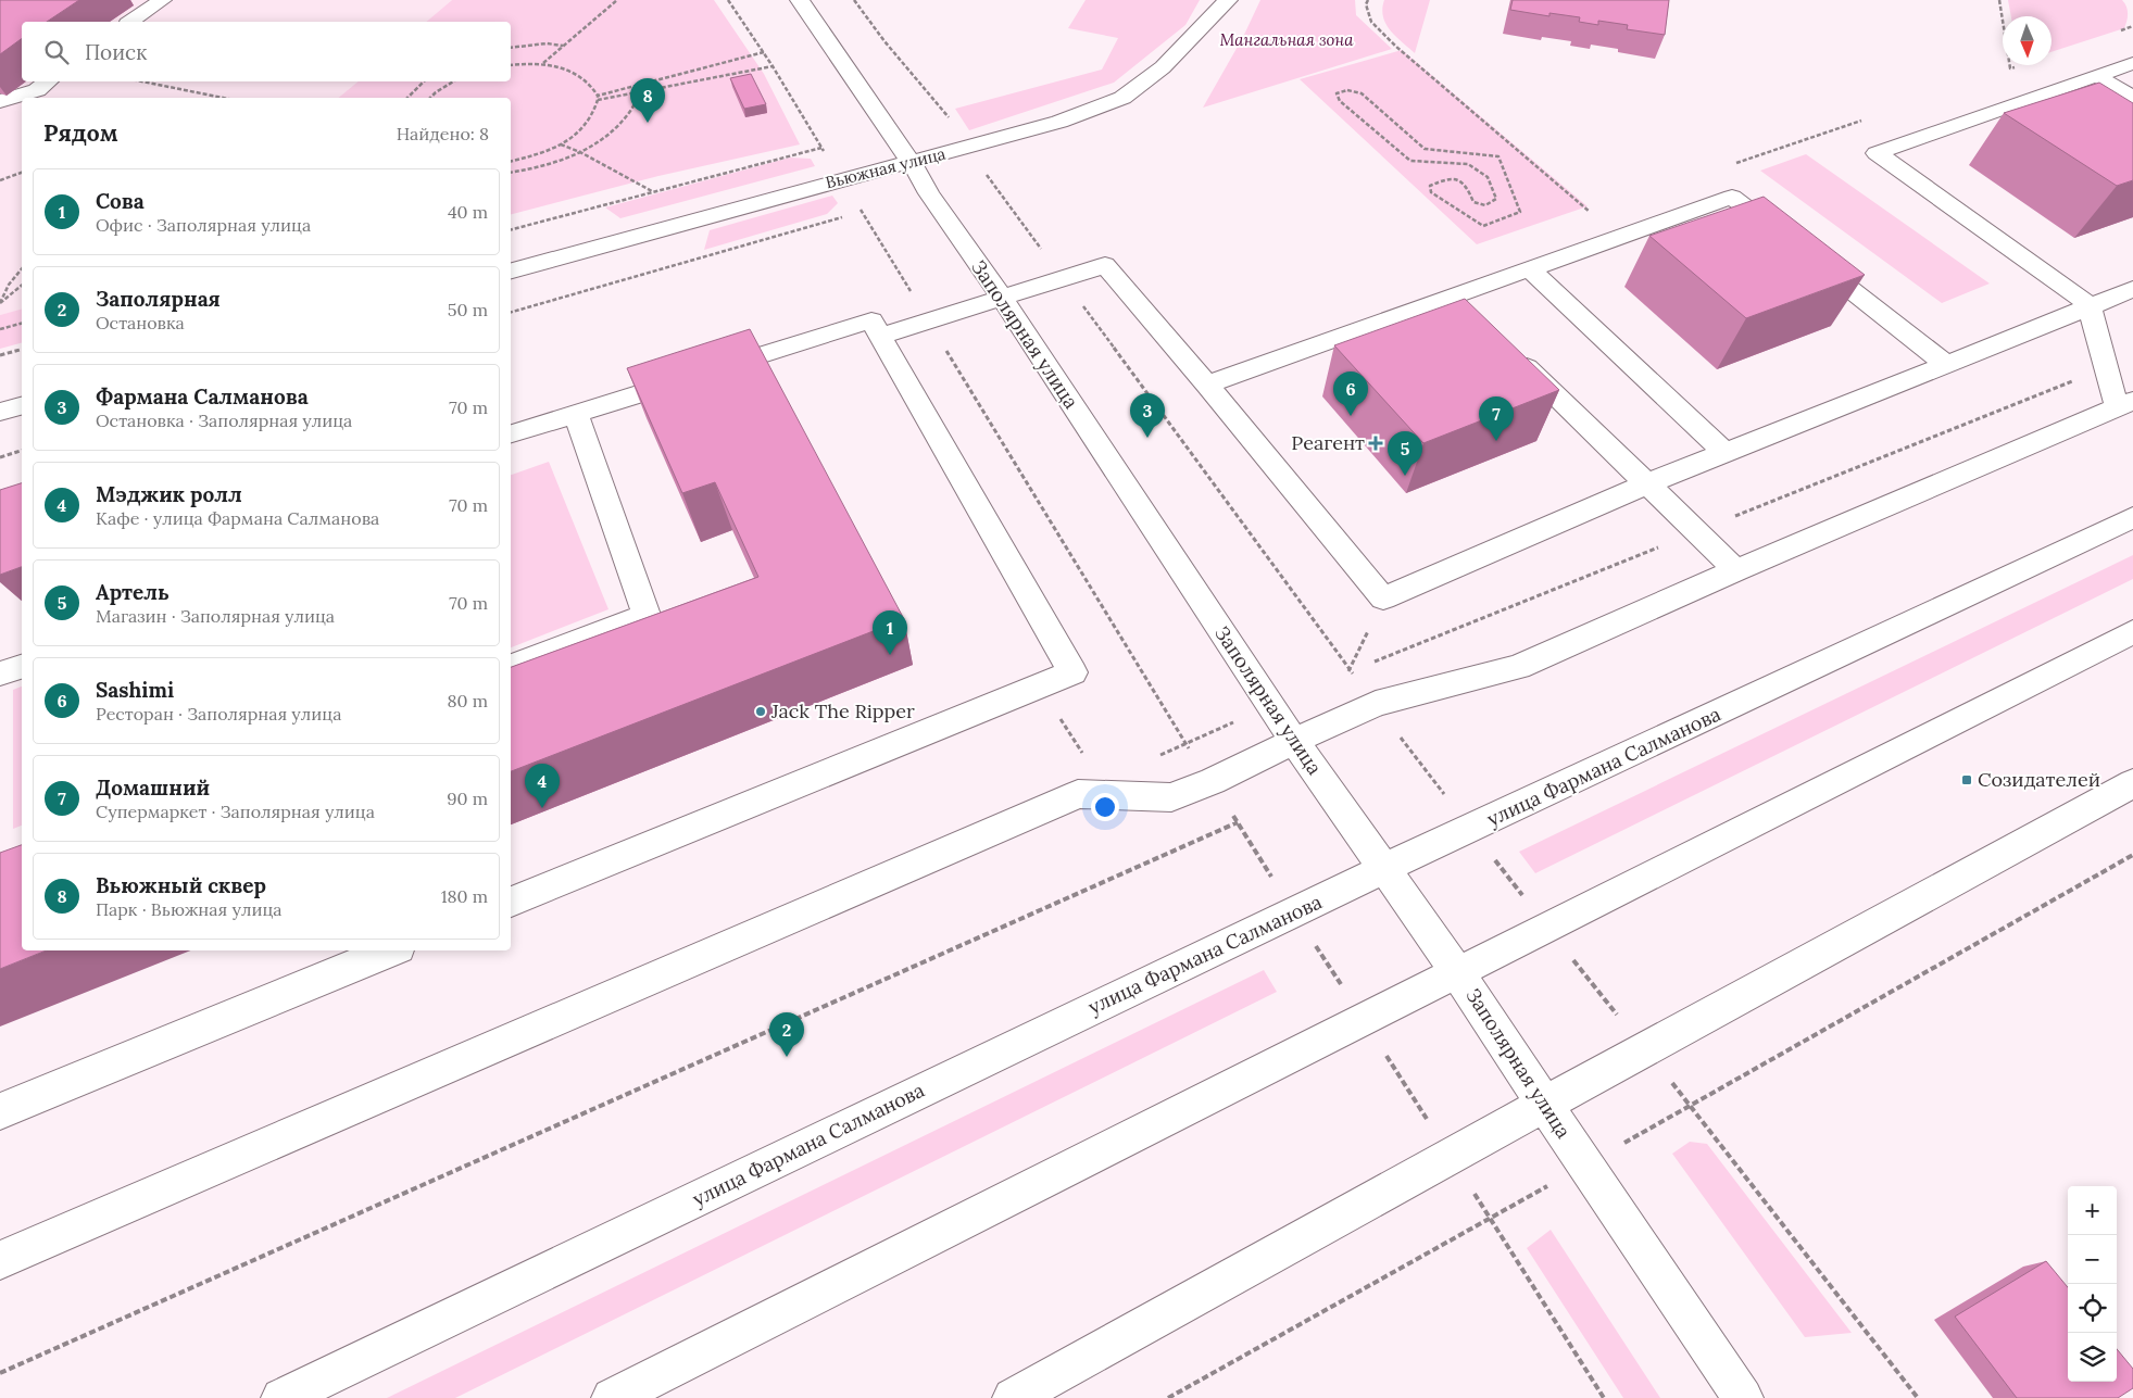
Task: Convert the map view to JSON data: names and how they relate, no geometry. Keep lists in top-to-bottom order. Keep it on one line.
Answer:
{"streets":{"street":["Вьюжная улица","Заполярная улица","улица Фармана Салманова"]},"crossings":[["Вьюжная улица","Заполярная улица"],["Заполярная улица","улица Фармана Салманова"]],"parks":["Мангальная зона"],"places":{"health":["Реагент"],"other":["Jack The Ripper"],"transit":["Созидателей"]},"north":"bottom","page":{"search":"Поиск","pins":["8","6","3","7","5","1","4","2"],"heading":["Рядом","Найдено: 8"],"list":[{"mark":"1","name":"Сова","note":"Офис · Заполярная улица","value":"40 m"},{"mark":"2","name":"Заполярная","note":"Остановка","value":"50 m"},{"mark":"3","name":"Фармана Салманова","note":"Остановка · Заполярная улица","value":"70 m"},{"mark":"4","name":"Мэджик ролл","note":"Кафе · улица Фармана Салманова","value":"70 m"},{"mark":"5","name":"Артель","note":"Магазин · Заполярная улица","value":"70 m"},{"mark":"6","name":"Sashimi","note":"Ресторан · Заполярная улица","value":"80 m"},{"mark":"7","name":"Домашний","note":"Супермаркет · Заполярная улица","value":"90 m"},{"mark":"8","name":"Вьюжный сквер","note":"Парк · Вьюжная улица","value":"180 m"}],"map_buttons":["+","−"]}}
